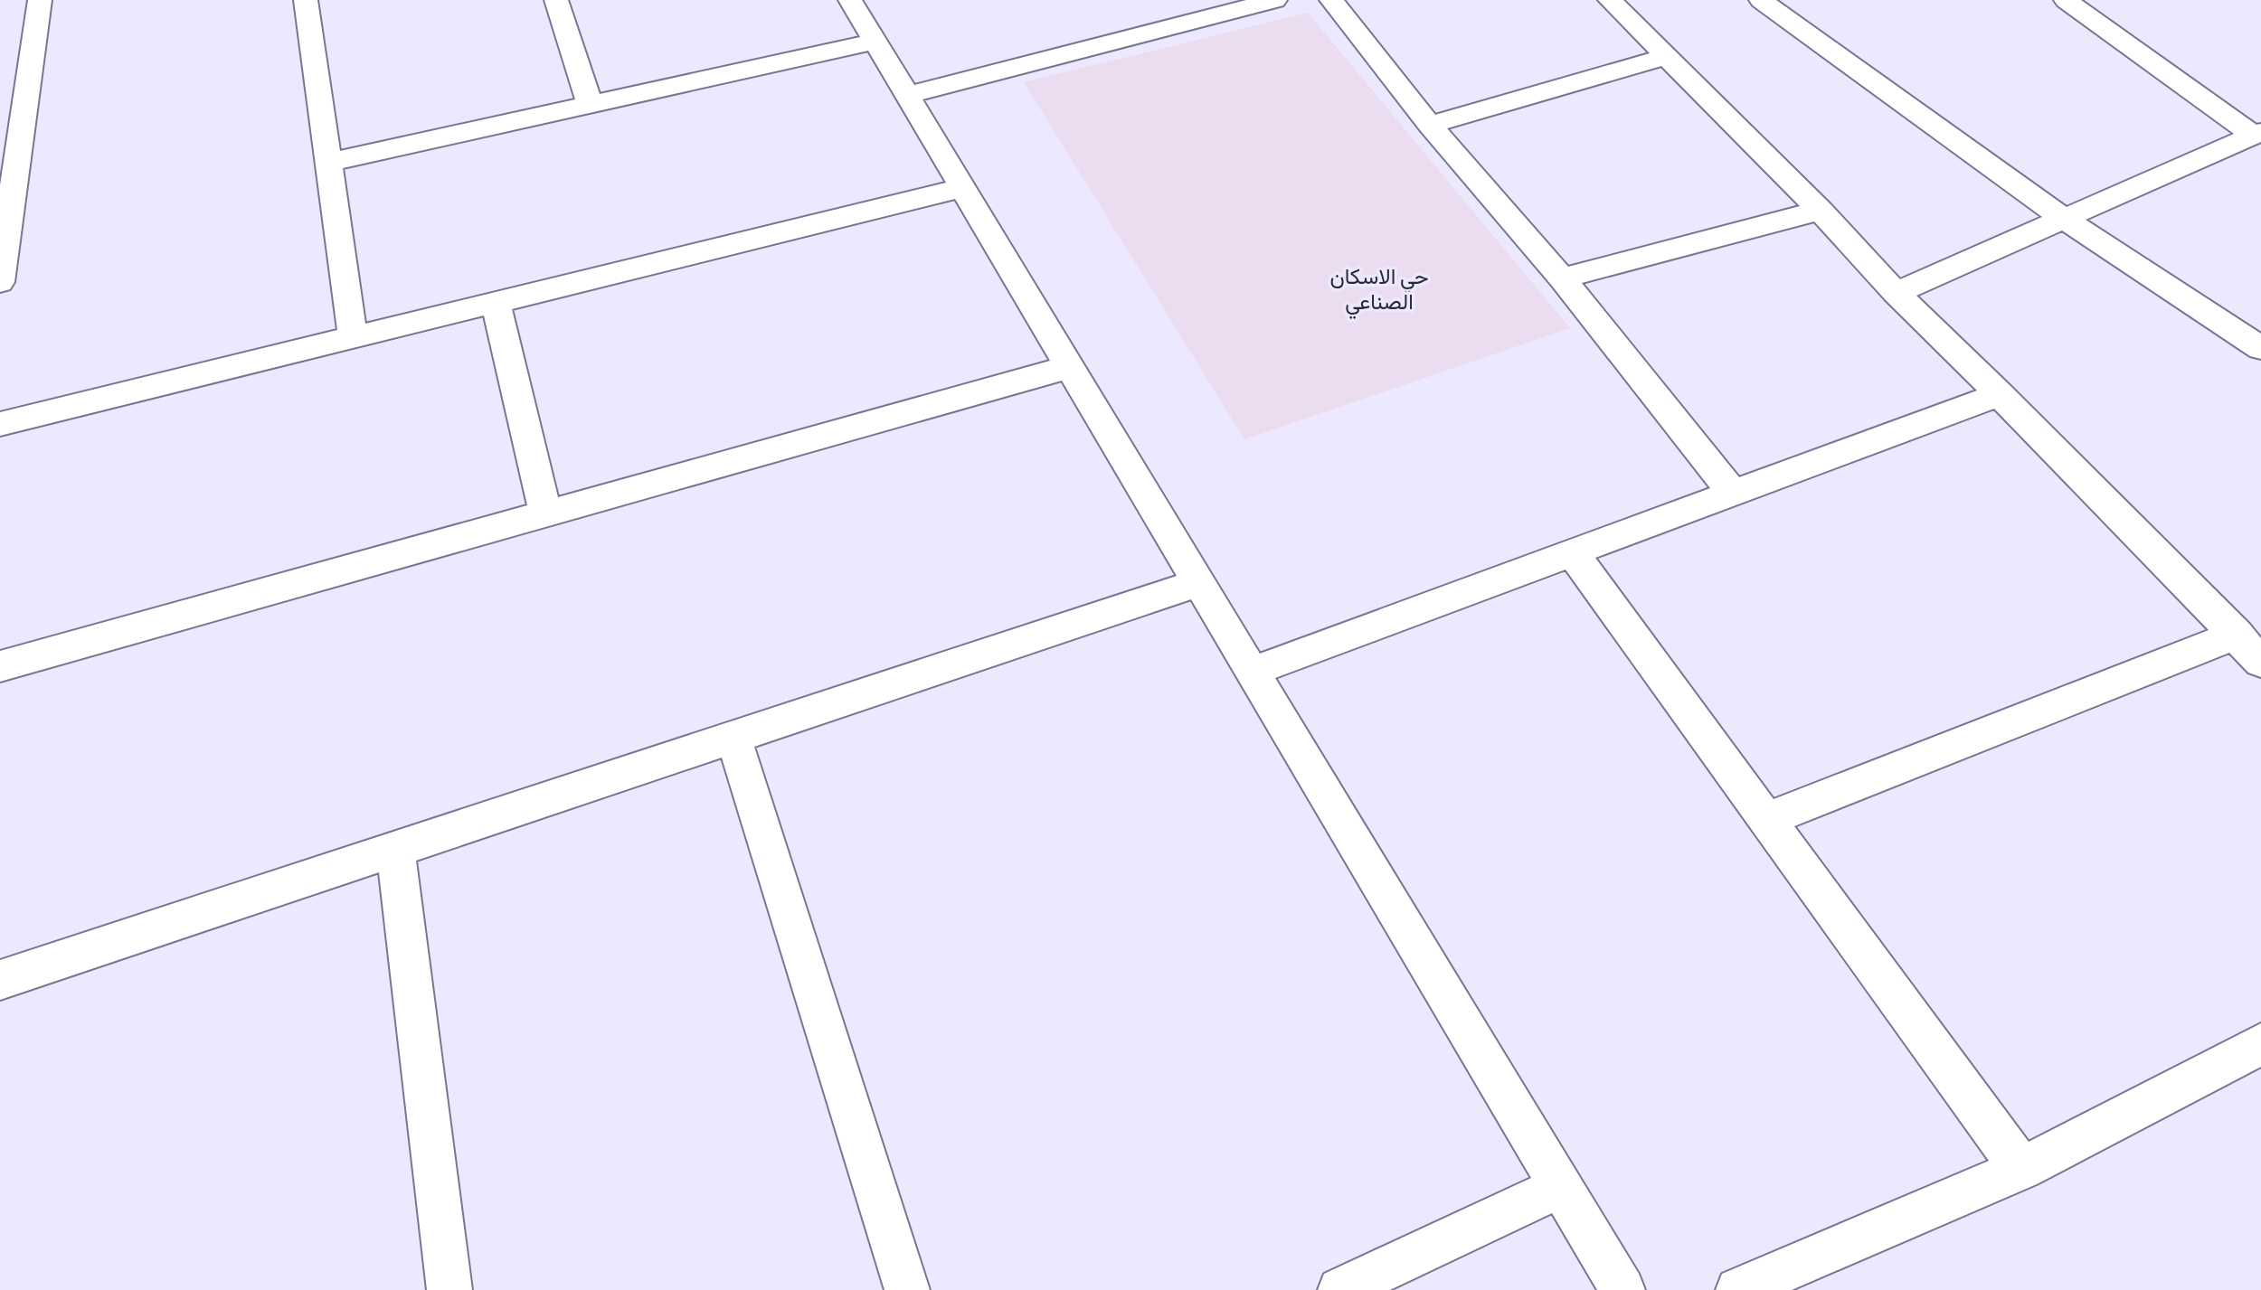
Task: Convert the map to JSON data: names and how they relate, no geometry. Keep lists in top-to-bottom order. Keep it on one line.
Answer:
{"districts":["حي الاسكان الصناعي"]}
